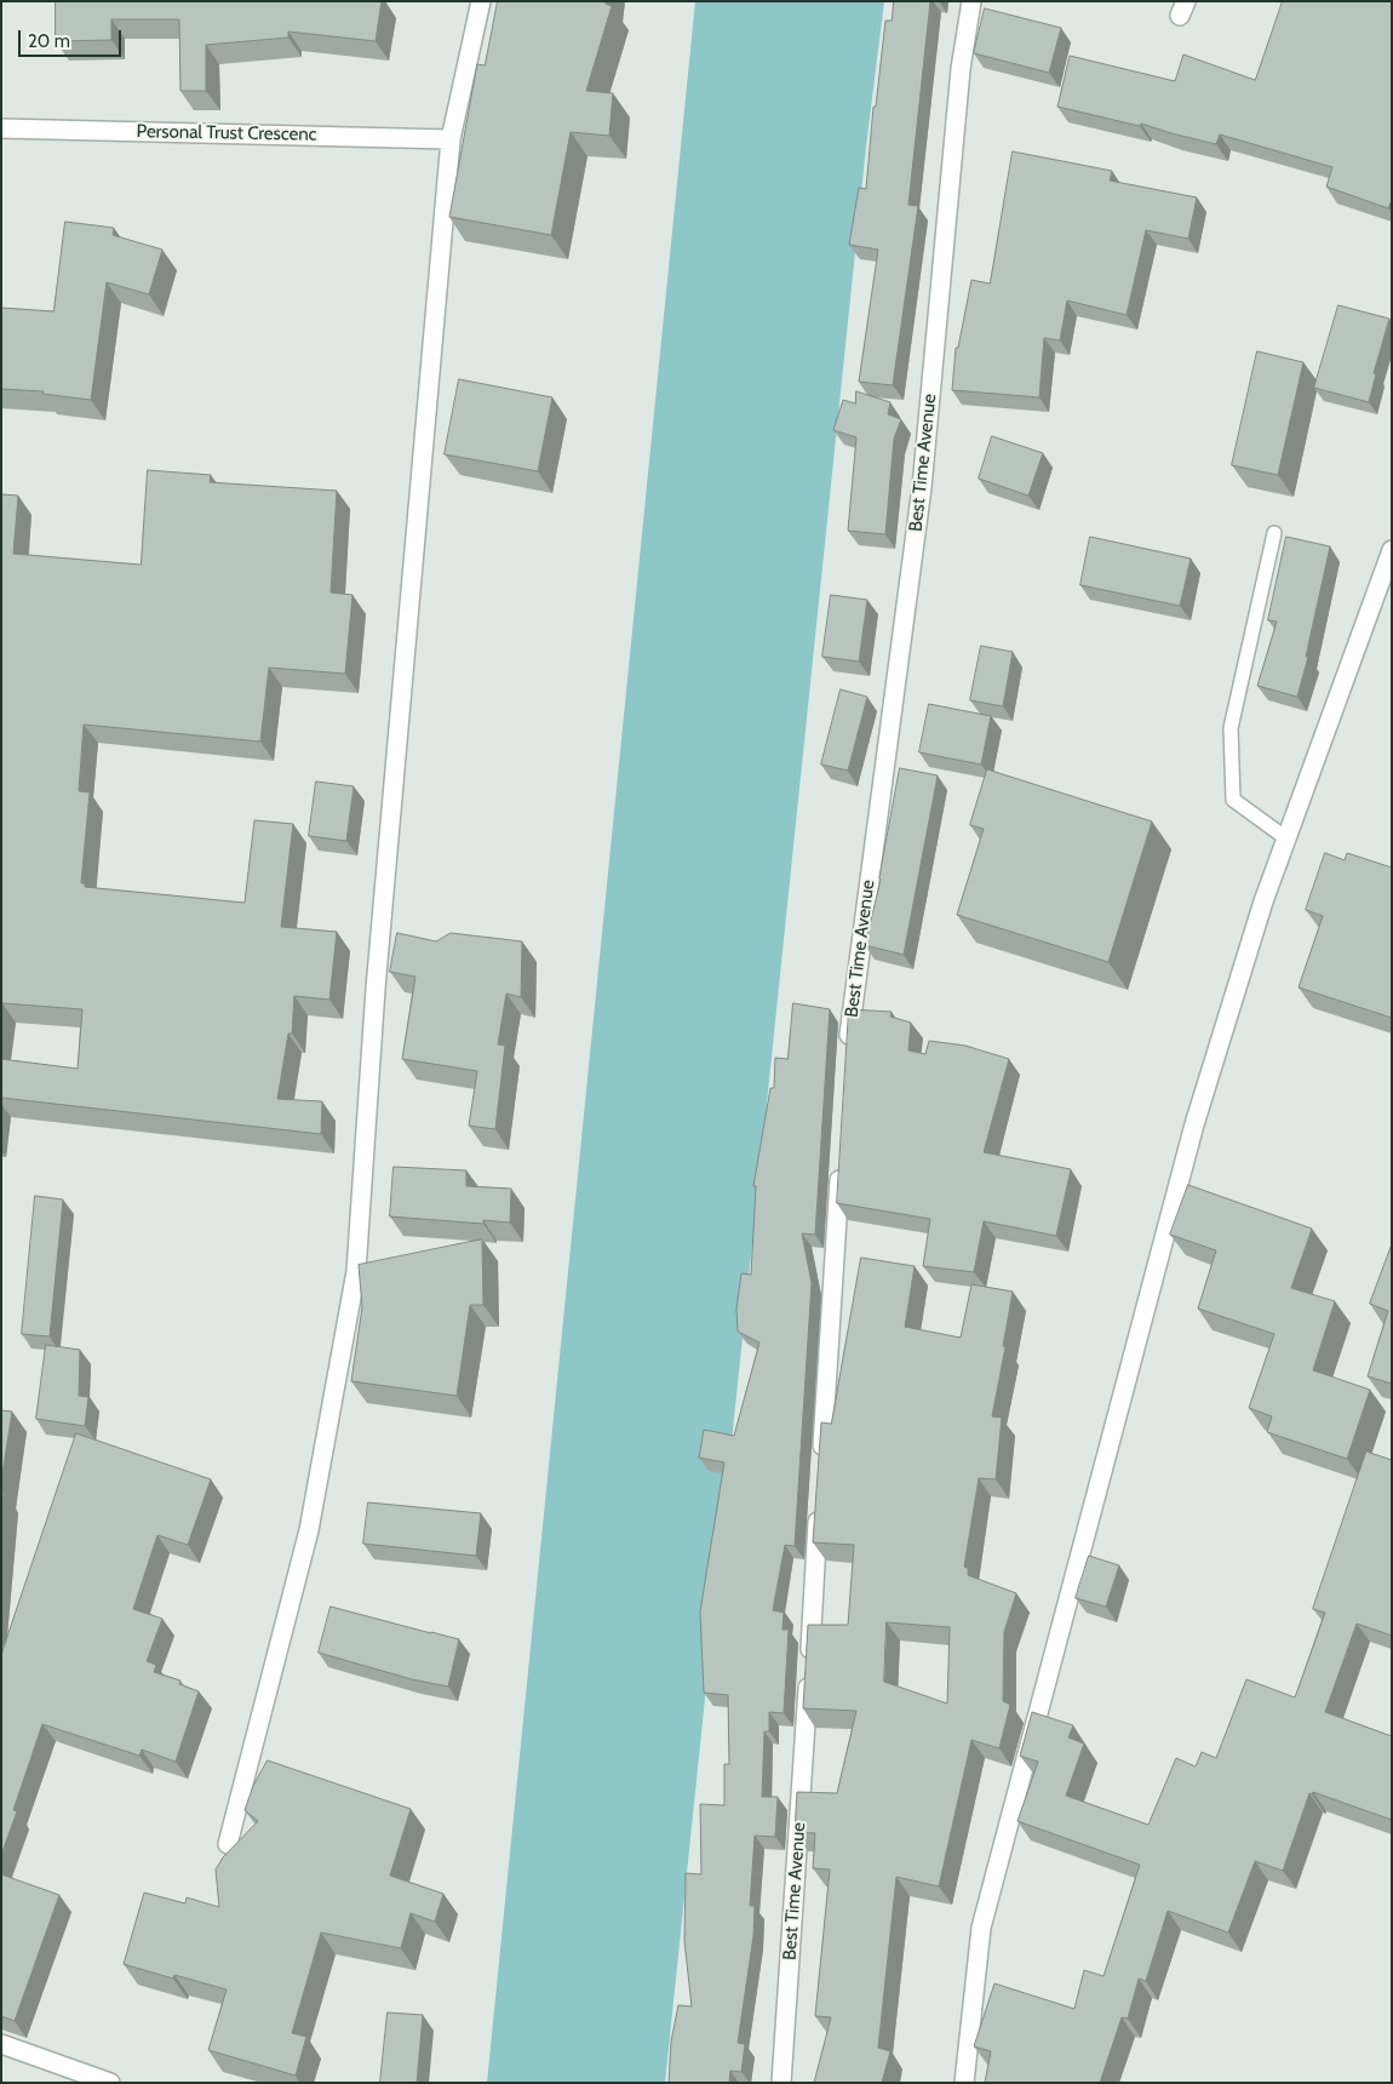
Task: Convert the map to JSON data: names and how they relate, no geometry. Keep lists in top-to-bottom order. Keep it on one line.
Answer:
{"streets":{"street":["Personal Trust Crescenc","Best Time Avenue"]},"scale_bar":"20 m"}
